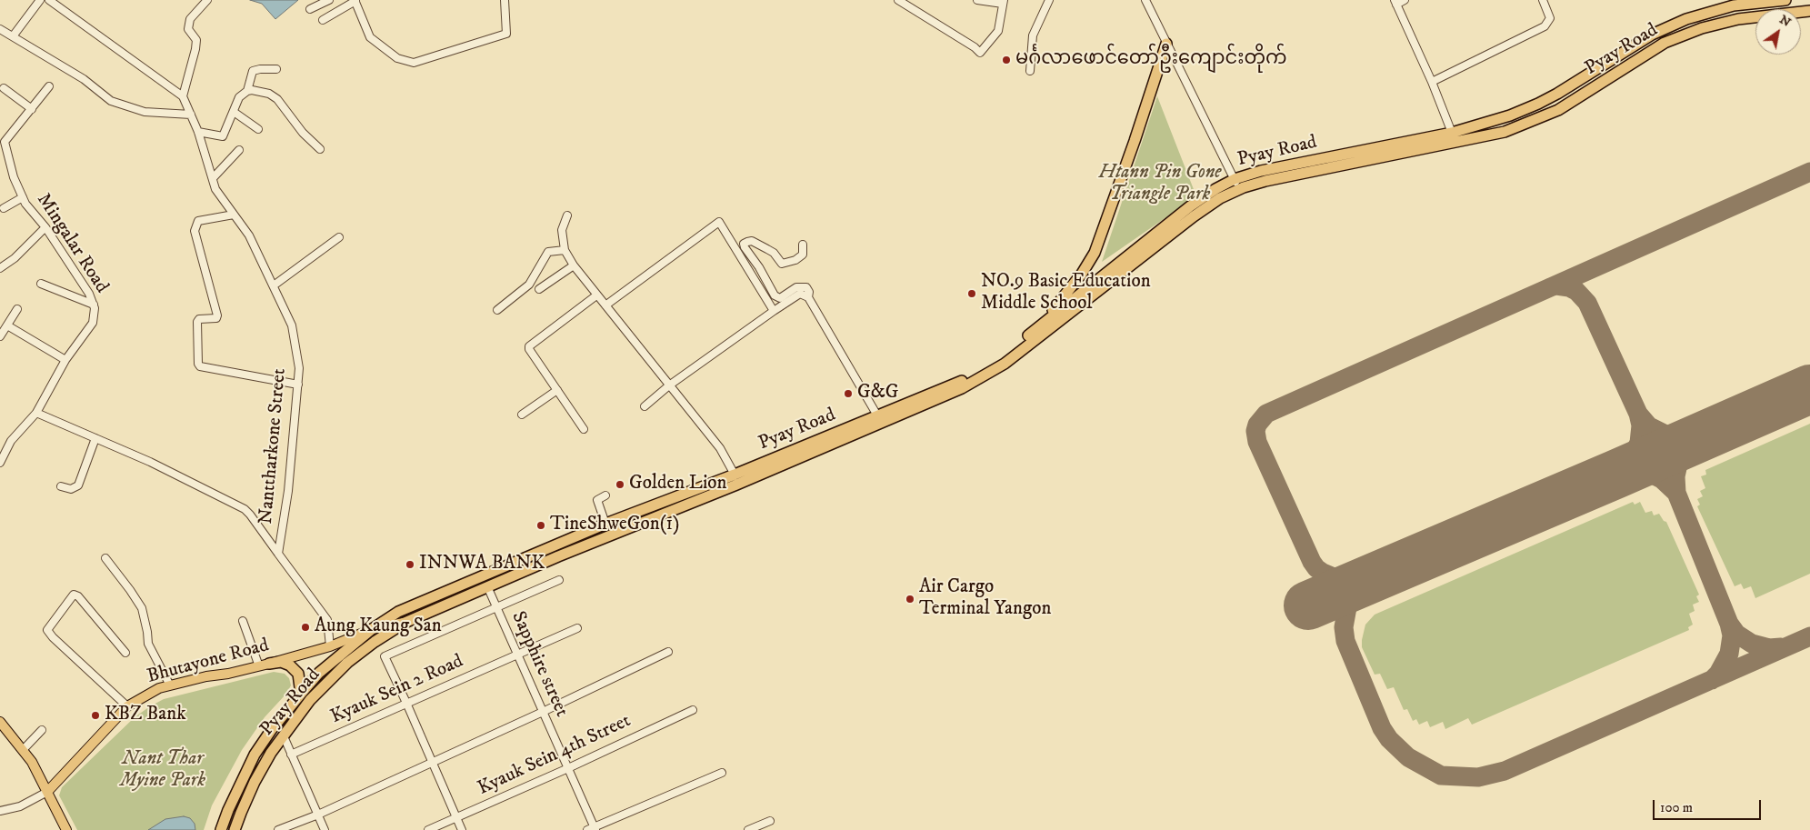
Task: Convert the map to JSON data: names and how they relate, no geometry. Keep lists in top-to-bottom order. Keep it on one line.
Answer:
{"streets":{"highway":["Pyay Road"],"main road":["Bhutayone Road"],"street":["Mingalar Road","Nanttharkone Street","Sapphire street","Kyauk Sein 2 Road","Kyauk Sein 4th Street"]},"crossings":[["Pyay Road","Bhutayone Road"],["Pyay Road","Sapphire street"],["Nanttharkone Street","Bhutayone Road"],["Sapphire street","Kyauk Sein 2 Road"],["Sapphire street","Kyauk Sein 4th Street"]],"parks":["Htann Pin Gone Triangle Park","Nant Thar Myine Park"],"places":["မင်္ဂလာဖောင်တော်ဦးကျောင်းတိုက်","NO.9 Basic Education Middle School","G&G","Golden Lion","TineShweGon(1)","INNWA BANK","Air Cargo Terminal Yangon","Aung Kaung San","KBZ Bank"],"scale_bar":"100 m","north":"top right"}
